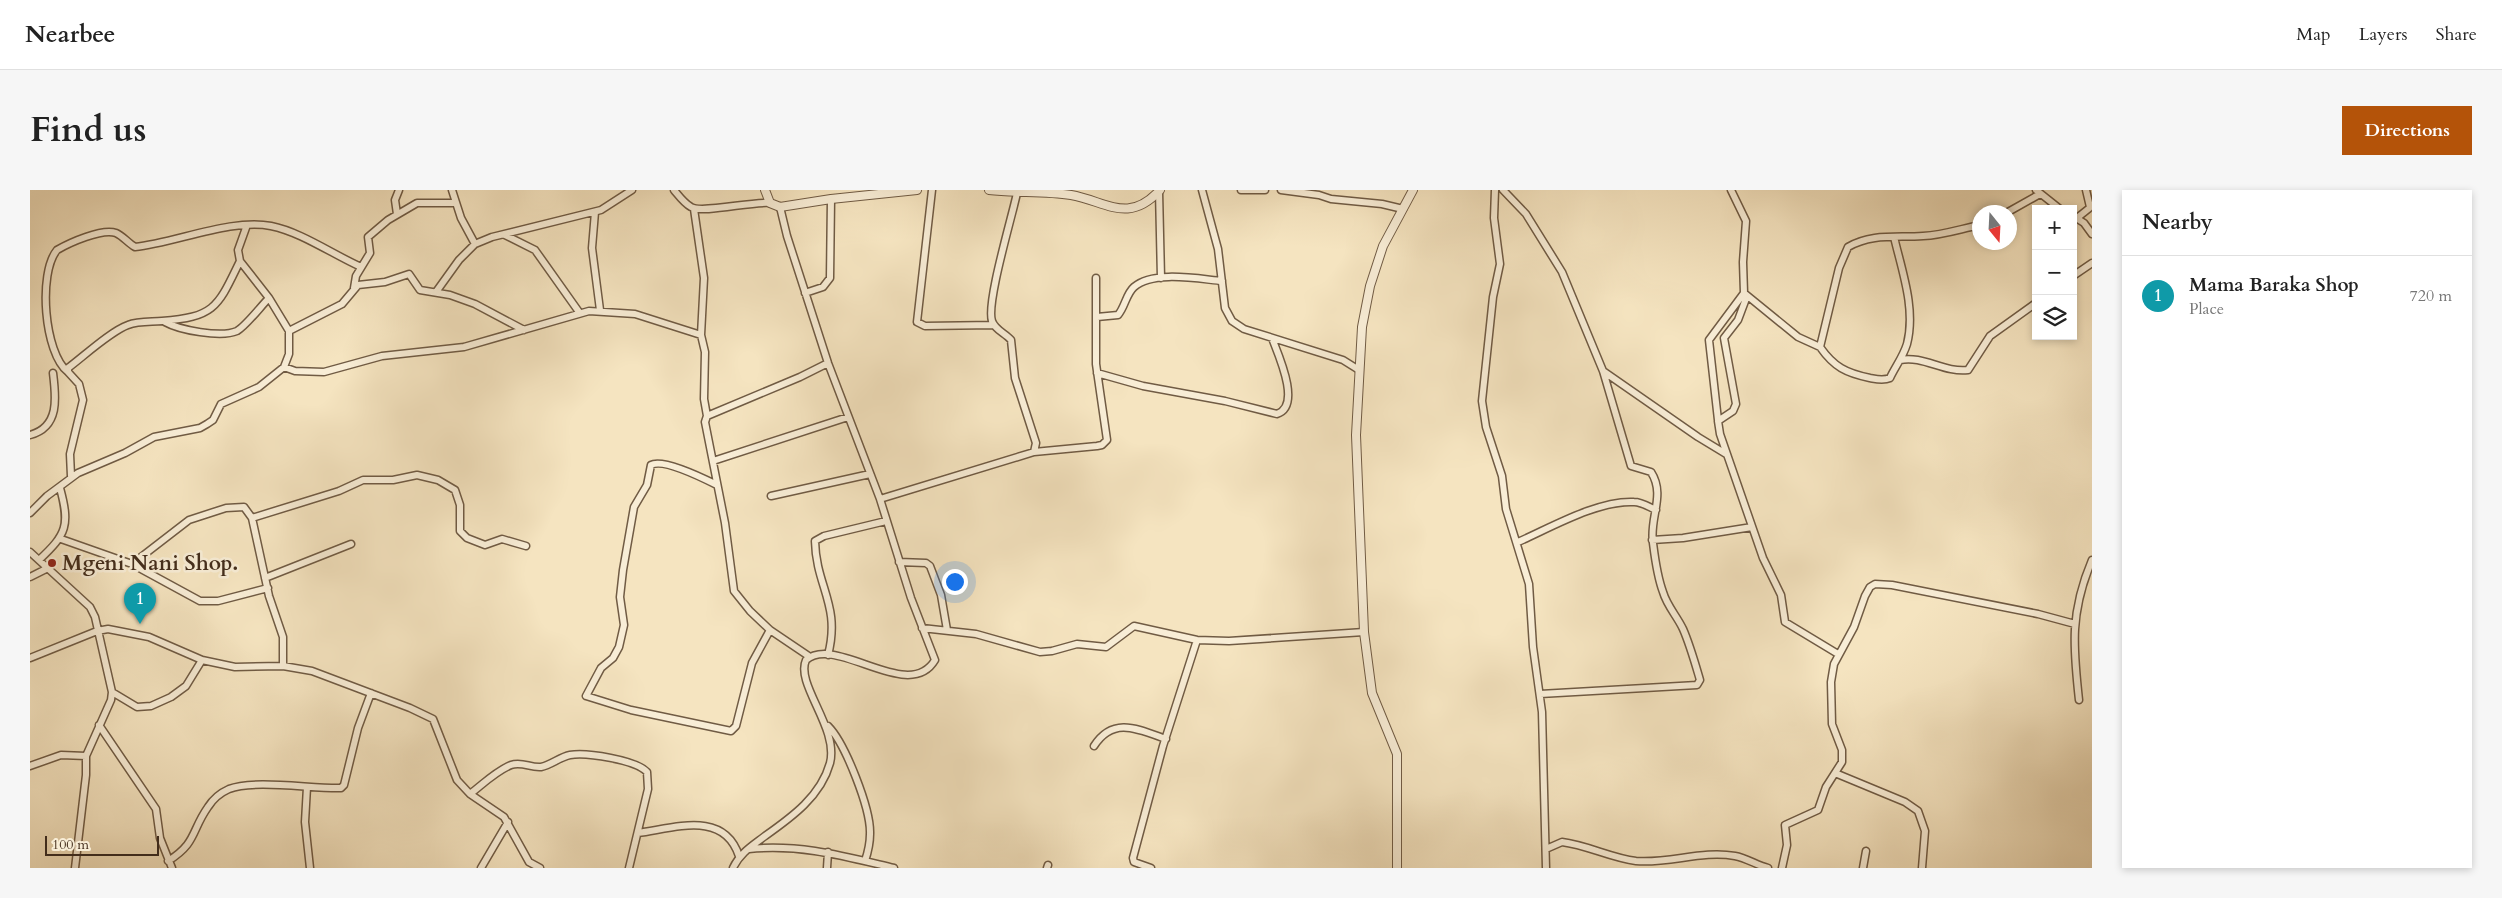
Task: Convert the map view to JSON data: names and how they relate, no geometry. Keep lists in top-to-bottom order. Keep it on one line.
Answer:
{"places":["Mgeni Nani Shop."],"scale_bar":"100 m","north":"bottom","page":{"header":"Nearbee","nav":["Map","Layers","Share"],"title":"Find us","buttons":"Directions","heading":"Nearby","map_buttons":["+","−"],"list":[{"mark":"1","name":"Mama Baraka Shop","note":"Place","value":"720 m"}],"pins":"1","scale":"100 m"}}
